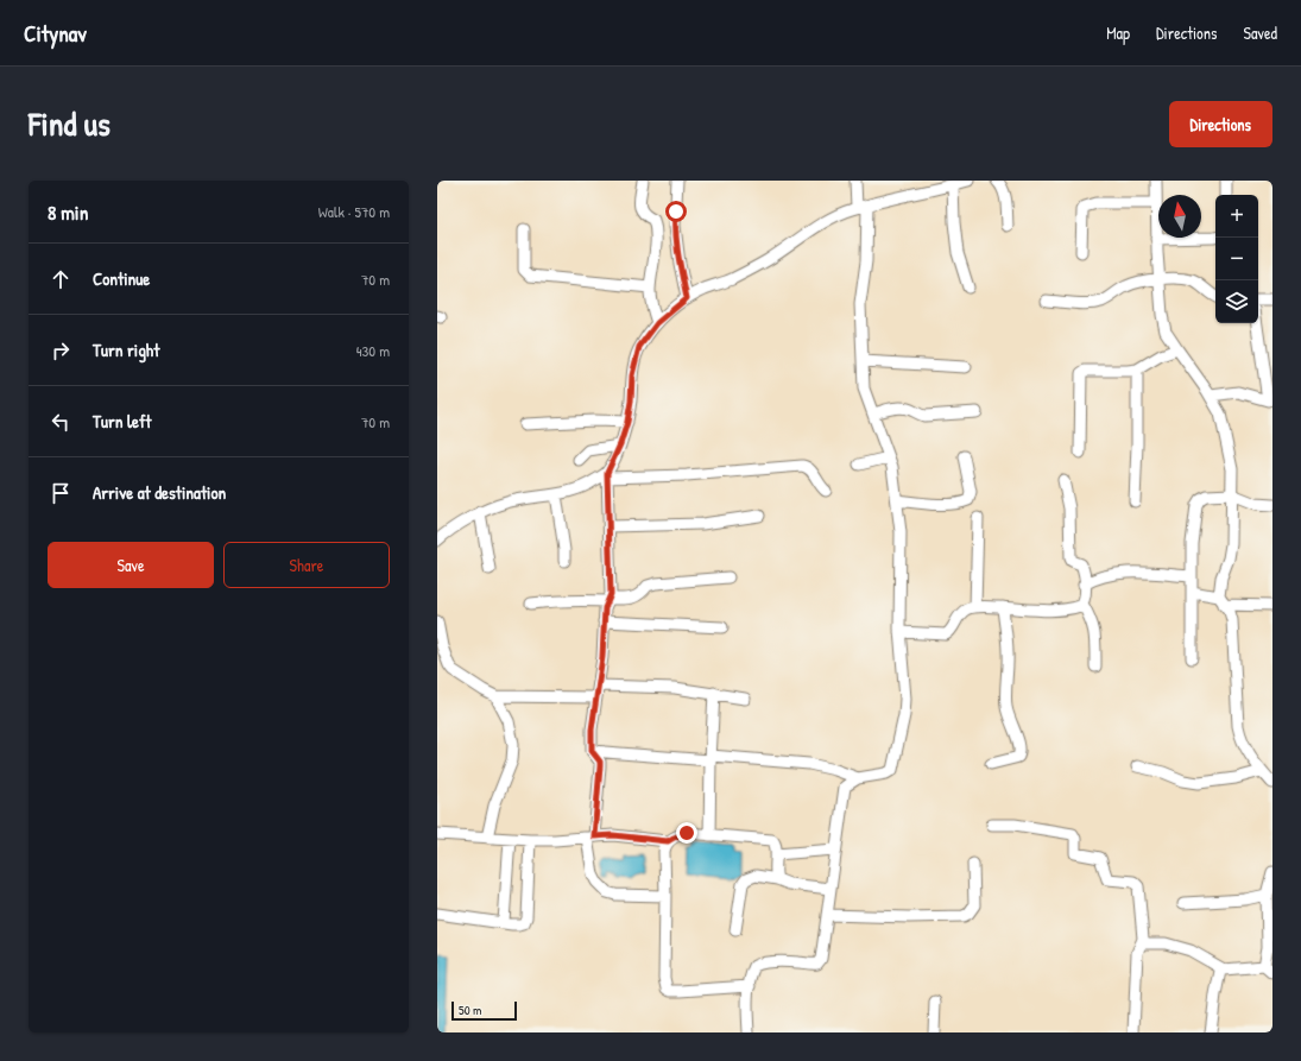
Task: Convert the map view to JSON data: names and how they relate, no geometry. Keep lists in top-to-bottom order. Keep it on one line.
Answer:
{"scale_bar":"50 m","north":"top","page":{"header":"Citynav","nav":["Map","Directions","Saved"],"title":"Find us","buttons":["Directions",["Save","Share"]],"heading":["8 min","Walk · 570 m"],"map_buttons":["+","−"],"list":[["Continue","70 m"],["Turn right","430 m"],["Turn left","70 m"],"Arrive at destination"],"scale":"50 m"}}
